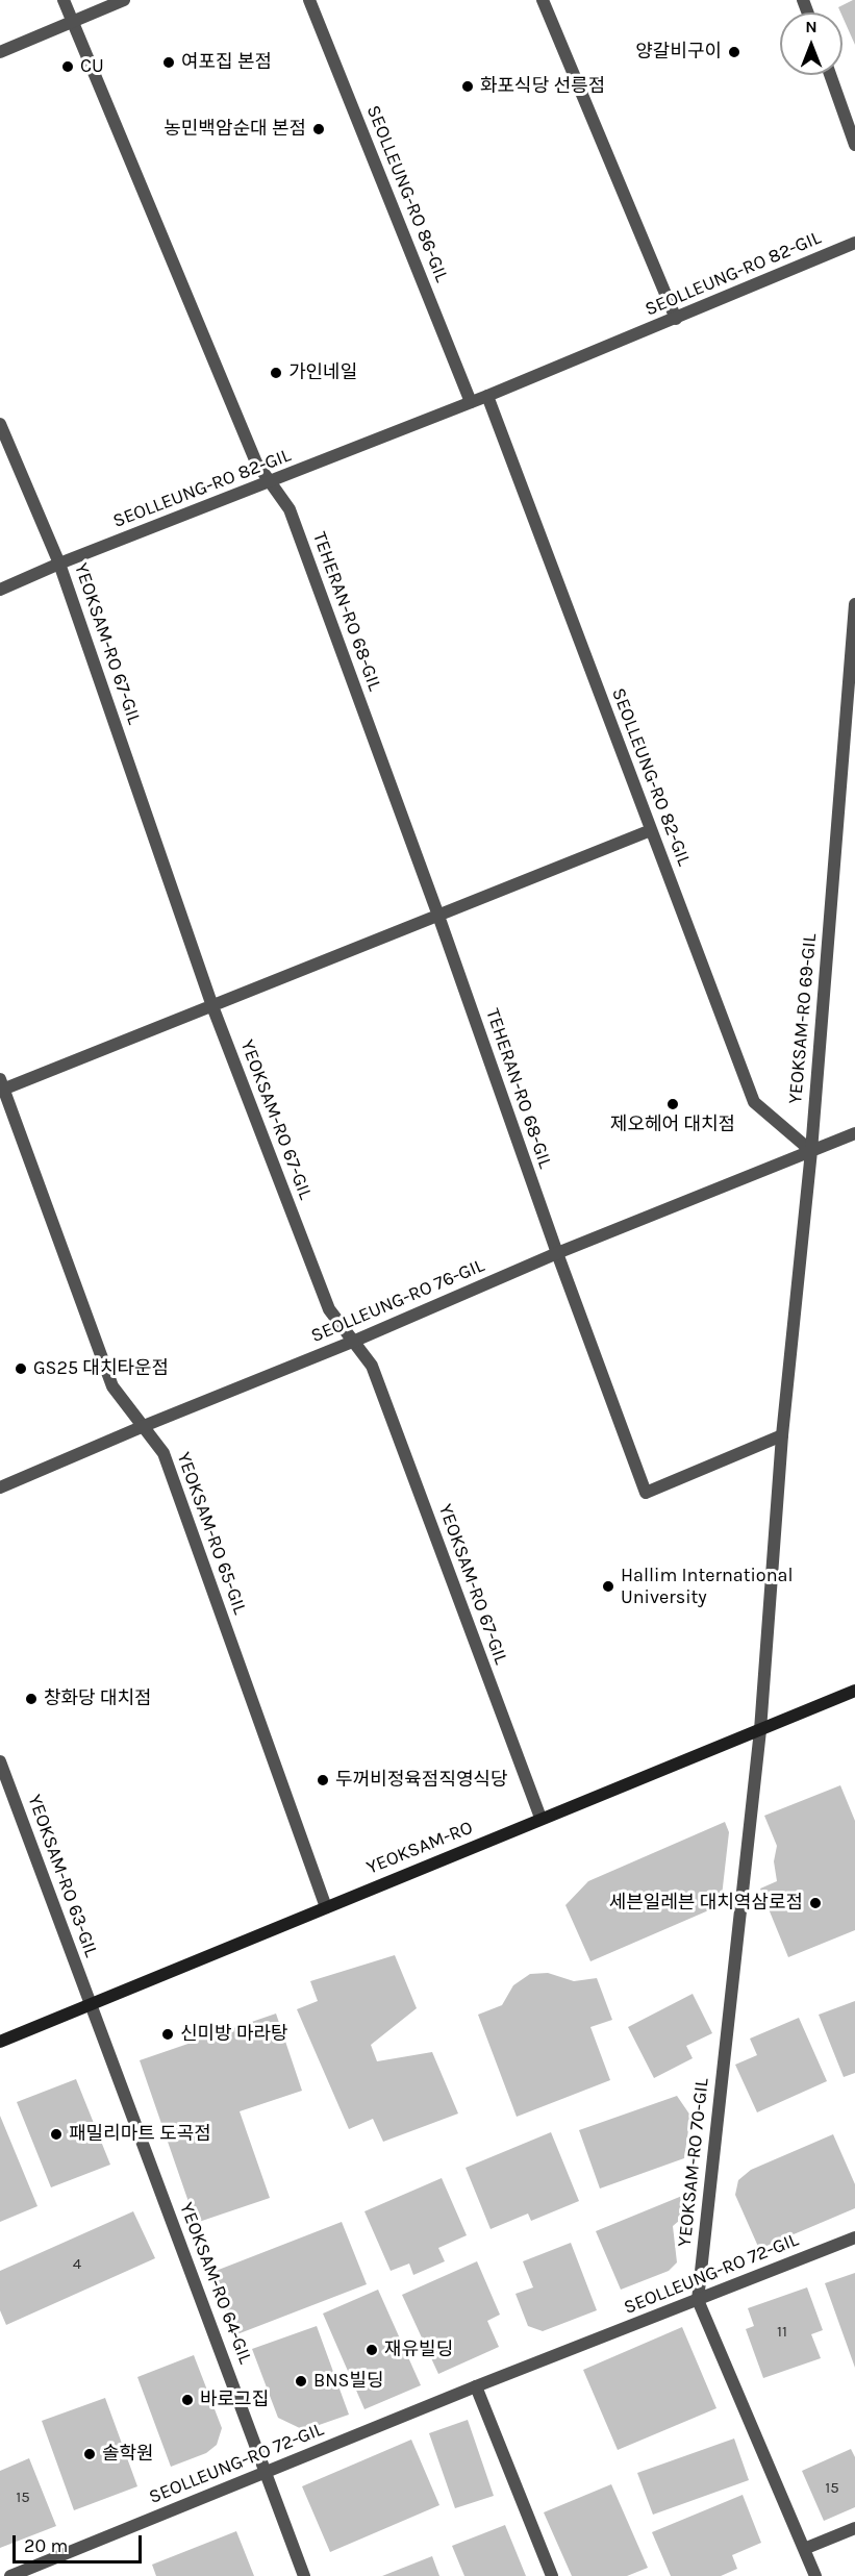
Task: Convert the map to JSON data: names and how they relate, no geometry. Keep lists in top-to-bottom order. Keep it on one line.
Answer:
{"streets":{"main road":["YEOKSAM-RO"],"street":["SEOLLEUNG-RO 86-GIL","SEOLLEUNG-RO 82-GIL","TEHERAN-RO 68-GIL","YEOKSAM-RO 67-GIL","YEOKSAM-RO 69-GIL","SEOLLEUNG-RO 76-GIL","YEOKSAM-RO 65-GIL","YEOKSAM-RO 63-GIL","YEOKSAM-RO 70-GIL","SEOLLEUNG-RO 72-GIL","YEOKSAM-RO 64-GIL"]},"crossings":[["SEOLLEUNG-RO 86-GIL","SEOLLEUNG-RO 82-GIL"],["SEOLLEUNG-RO 82-GIL","TEHERAN-RO 68-GIL"],["SEOLLEUNG-RO 82-GIL","YEOKSAM-RO 67-GIL"],["SEOLLEUNG-RO 82-GIL","YEOKSAM-RO 69-GIL"],["SEOLLEUNG-RO 82-GIL","SEOLLEUNG-RO 76-GIL"],["TEHERAN-RO 68-GIL","SEOLLEUNG-RO 76-GIL"],["YEOKSAM-RO 67-GIL","SEOLLEUNG-RO 76-GIL"],["YEOKSAM-RO 67-GIL","YEOKSAM-RO"],["YEOKSAM-RO 69-GIL","SEOLLEUNG-RO 76-GIL"],["YEOKSAM-RO 69-GIL","YEOKSAM-RO"],["YEOKSAM-RO 69-GIL","YEOKSAM-RO 70-GIL"],["SEOLLEUNG-RO 76-GIL","YEOKSAM-RO 65-GIL"],["YEOKSAM-RO 65-GIL","YEOKSAM-RO"],["YEOKSAM-RO","YEOKSAM-RO 63-GIL"],["YEOKSAM-RO","YEOKSAM-RO 70-GIL"],["YEOKSAM-RO","YEOKSAM-RO 64-GIL"],["YEOKSAM-RO 63-GIL","YEOKSAM-RO 64-GIL"],["YEOKSAM-RO 70-GIL","SEOLLEUNG-RO 72-GIL"],["SEOLLEUNG-RO 72-GIL","YEOKSAM-RO 64-GIL"]],"places":["양갈비구이","여포집 본점","CU","화포식당 선릉점","농민백암순대 본점","가인네일","제오헤어 대치점","GS25 대치타운점","Hallim International University","창화당 대치점","두꺼비정육점직영식당","세븐일레븐 대치역삼로점","신미방 마라탕","패밀리마트 도곡점","재유빌딩","BNS빌딩","바로그집","솔학원"],"house_numbers":["4","11","15","15"],"scale_bar":"20 m","north":"top"}
